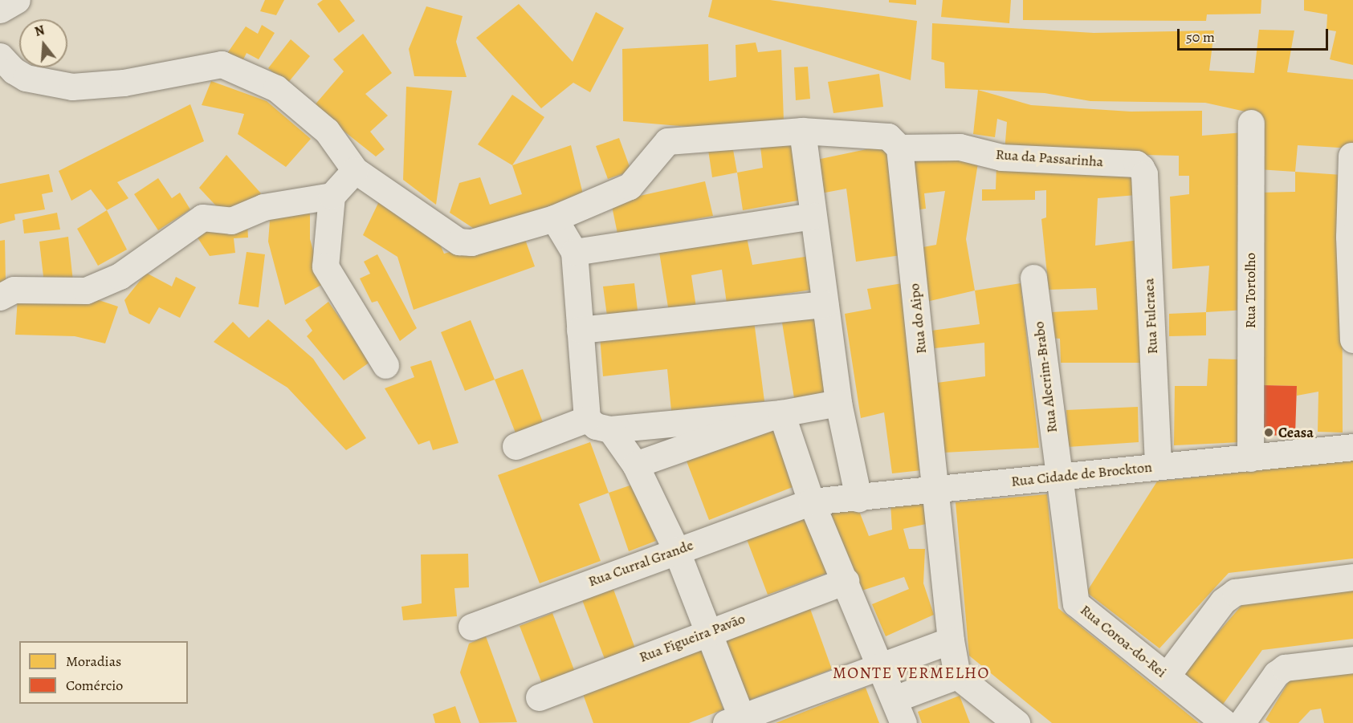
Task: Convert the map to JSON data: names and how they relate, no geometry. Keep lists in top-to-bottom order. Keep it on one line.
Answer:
{"streets":{"street":["Rua da Passarinha","Rua Tortolho","Rua Fulcraea","Rua do Aipo","Rua Alecrim-Brabo","Rua Cidade de Brockton","Rua Curral Grande","Rua Figueira Pavão","Rua Coroa-do-Rei"]},"crossings":[["Rua da Passarinha","Rua Fulcraea"],["Rua da Passarinha","Rua do Aipo"],["Rua Tortolho","Rua Cidade de Brockton"],["Rua Fulcraea","Rua Cidade de Brockton"],["Rua do Aipo","Rua Cidade de Brockton"],["Rua Alecrim-Brabo","Rua Cidade de Brockton"],["Rua Alecrim-Brabo","Rua Coroa-do-Rei"],["Rua Cidade de Brockton","Rua Curral Grande"],["Rua Cidade de Brockton","Rua Coroa-do-Rei"]],"districts":["MONTE VERMELHO"],"places":["Ceasa"],"legend":["Moradias","Comércio"],"scale_bar":"50 m","north":"top"}
